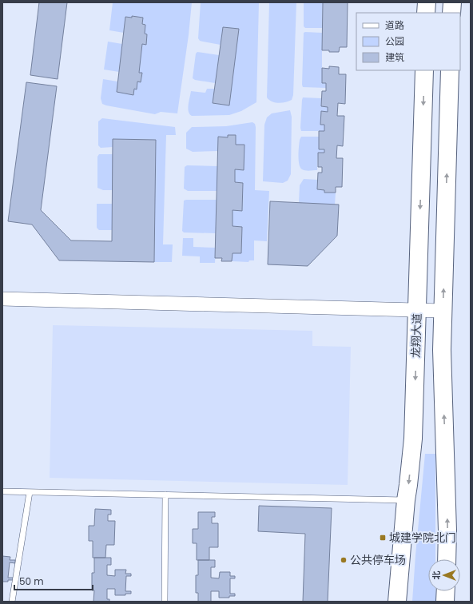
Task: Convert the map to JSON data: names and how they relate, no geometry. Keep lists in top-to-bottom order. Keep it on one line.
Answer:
{"streets":{"main road":["龙翔大道"]},"places":{"transit":["城建学院北门"],"other":["公共停车场"]},"legend":["道路","公园","建筑"],"scale_bar":"50 m","north":"left"}
